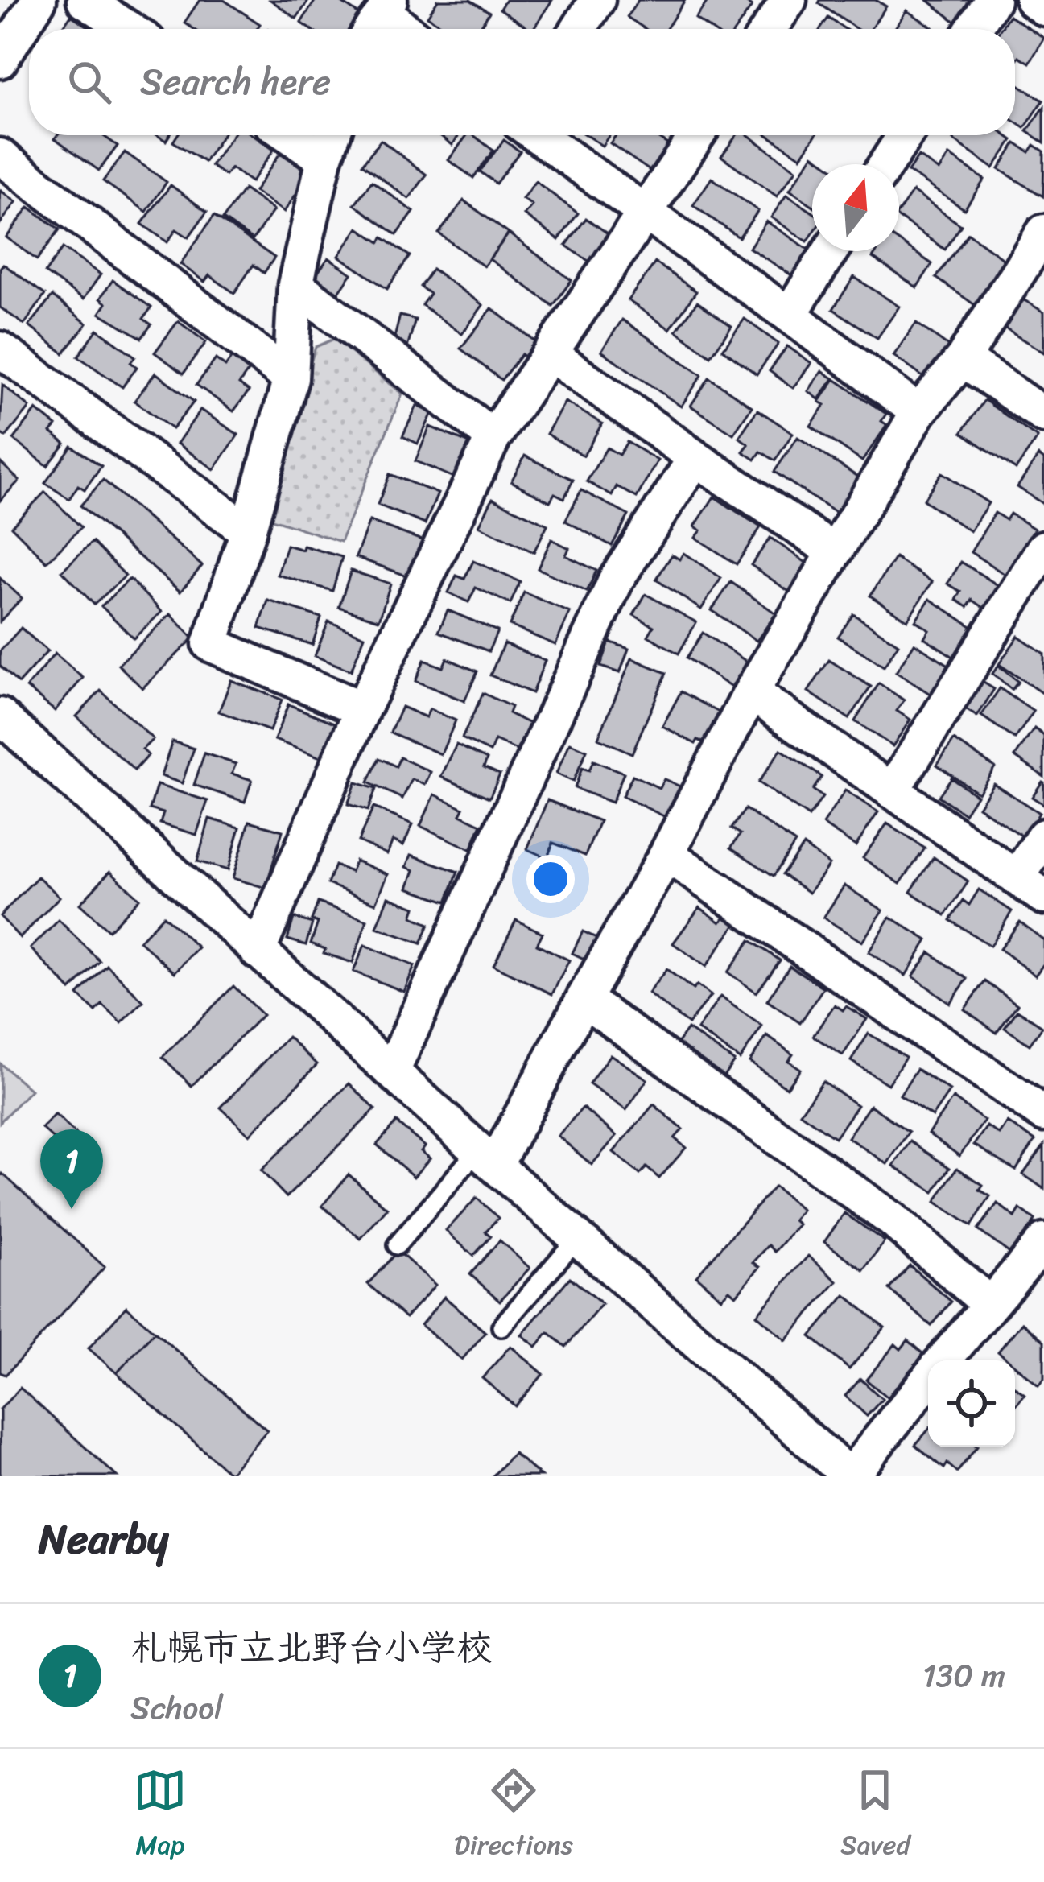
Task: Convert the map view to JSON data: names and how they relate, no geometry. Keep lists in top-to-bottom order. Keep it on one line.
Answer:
{"north":"top","page":{"search":"Search here","pins":"1","heading":"Nearby","list":[{"mark":"1","name":"札幌市立北野台小学校","note":"School","value":"130 m"}],"nav":["Map","Directions","Saved"]}}
